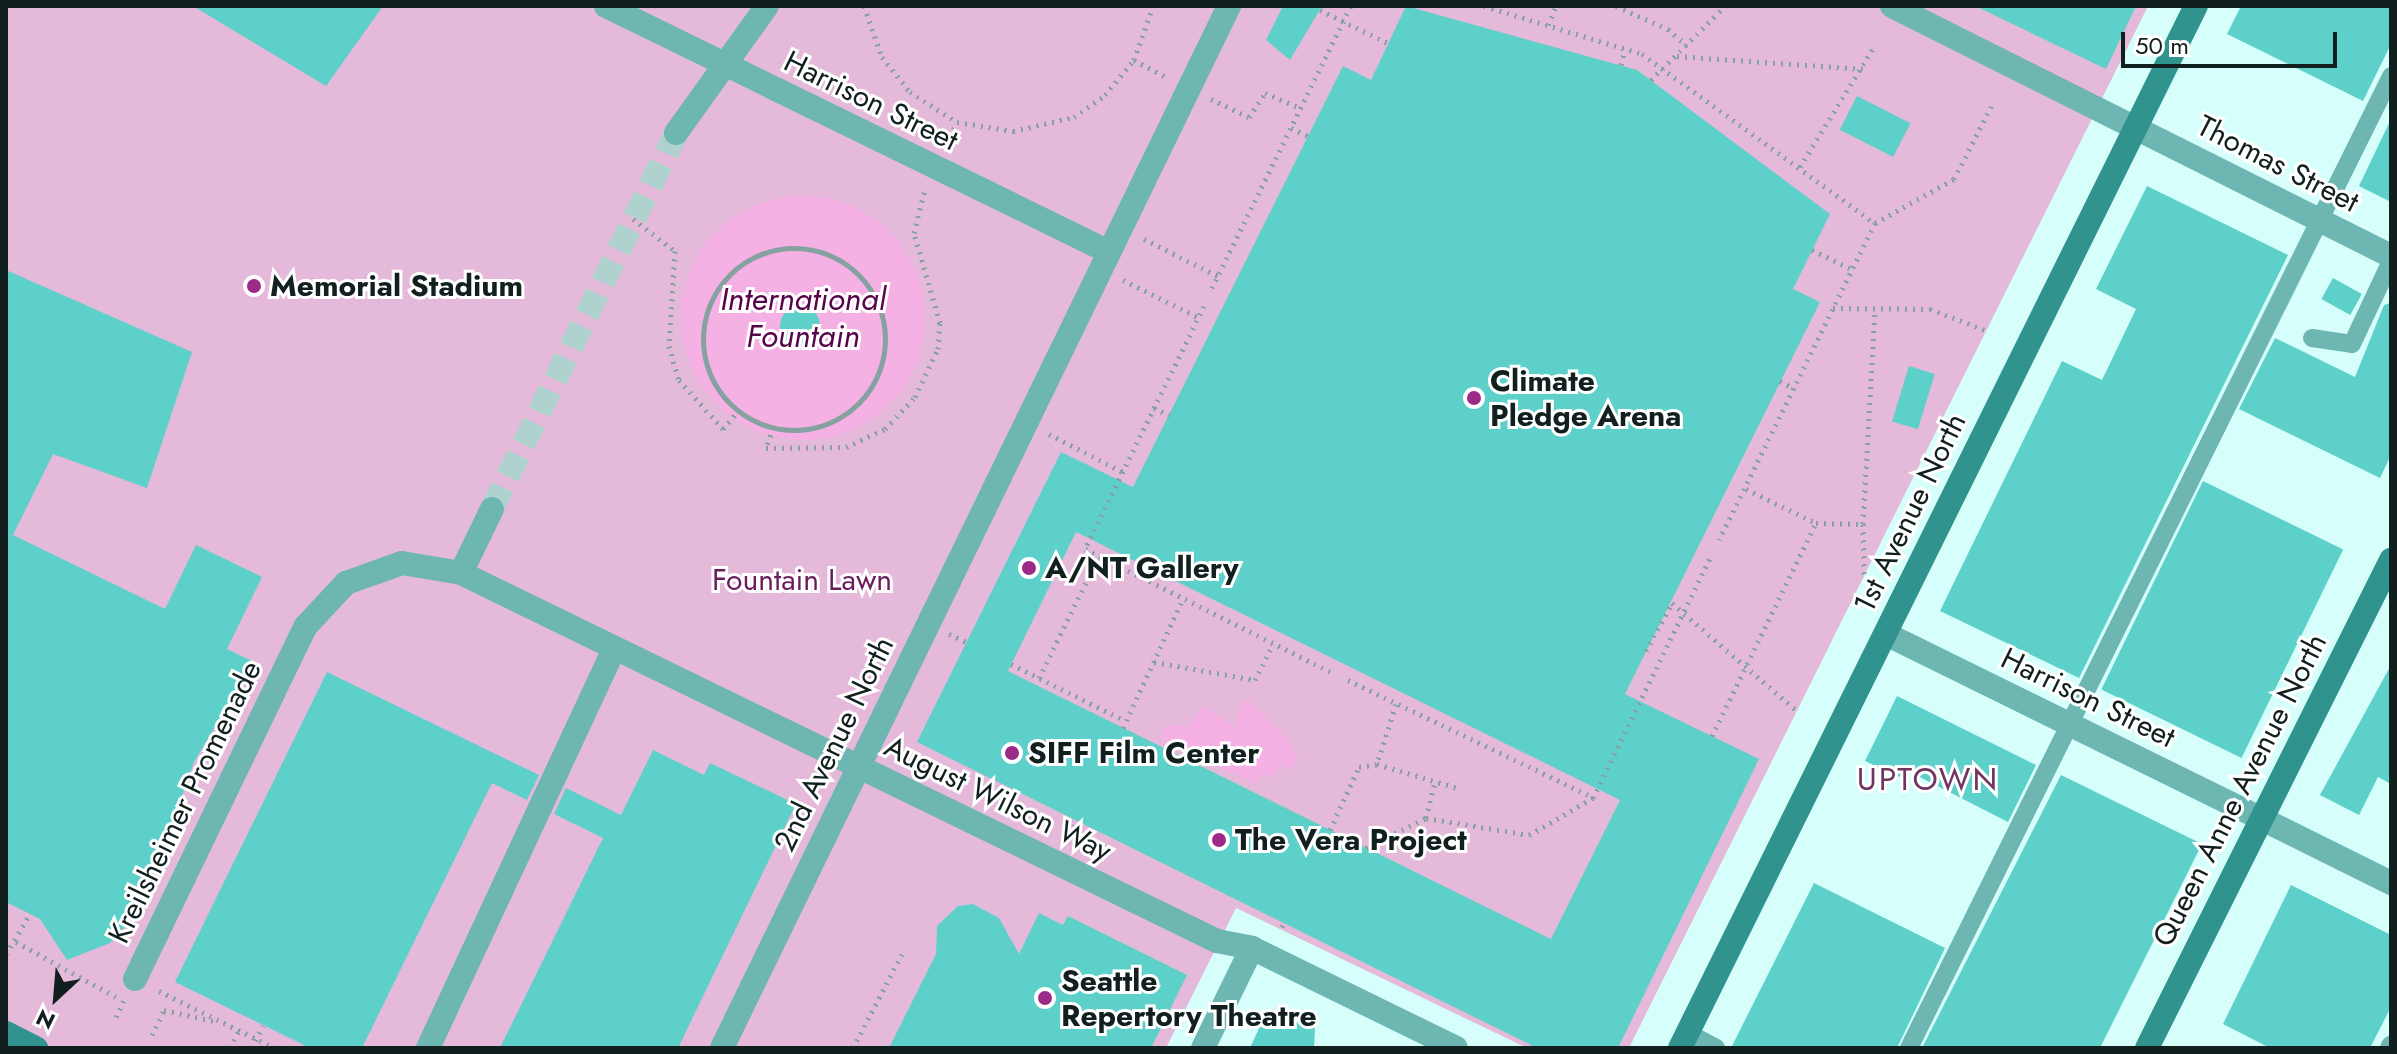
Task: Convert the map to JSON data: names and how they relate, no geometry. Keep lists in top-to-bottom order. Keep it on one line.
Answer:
{"streets":{"main road":["1st Avenue North","Queen Anne Avenue North"],"street":["Harrison Street","Thomas Street","2nd Avenue North","August Wilson Way","Kreilsheimer Promenade"]},"crossings":[["Harrison Street","1st Avenue North"],["Harrison Street","2nd Avenue North"],["Harrison Street","Queen Anne Avenue North"],["Thomas Street","1st Avenue North"],["2nd Avenue North","August Wilson Way"],["August Wilson Way","Kreilsheimer Promenade"]],"districts":["UPTOWN"],"water":["International Fountain"],"parks":["Fountain Lawn"],"places":["Memorial Stadium","Climate Pledge Arena","A/NT Gallery","SIFF Film Center","The Vera Project","Seattle Repertory Theatre"],"scale_bar":"50 m","north":"bottom left"}
